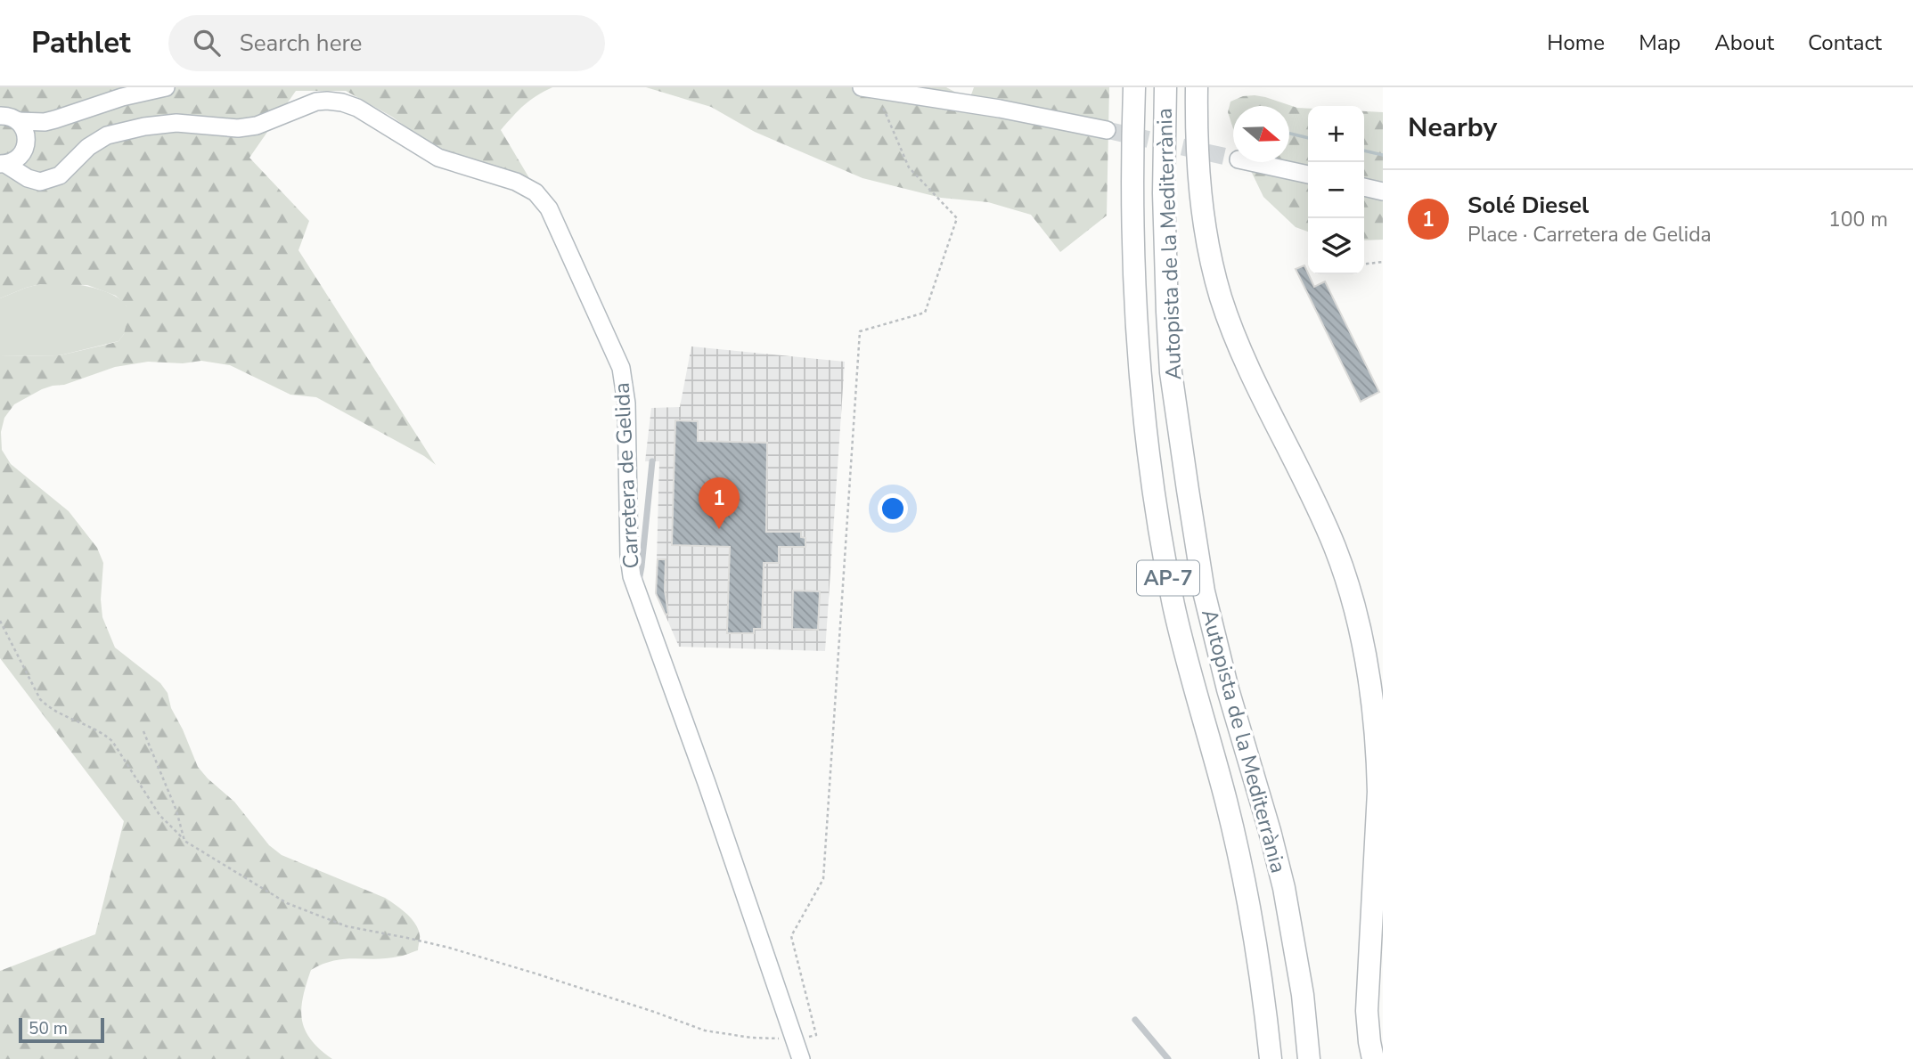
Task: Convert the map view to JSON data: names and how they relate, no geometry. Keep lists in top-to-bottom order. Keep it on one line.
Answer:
{"streets":{"highway":["Autopista de la Mediterrània","AP-7"],"street":["Carretera de Gelida"]},"scale_bar":"50 m","north":"right","page":{"header":"Pathlet","search":"Search here","nav":["Home","Map","About","Contact"],"heading":"Nearby","map_buttons":["+","−"],"list":[{"mark":"1","name":"Solé Diesel","note":"Place · Carretera de Gelida","value":"100 m"}],"pins":"1","scale":"50 m"}}
